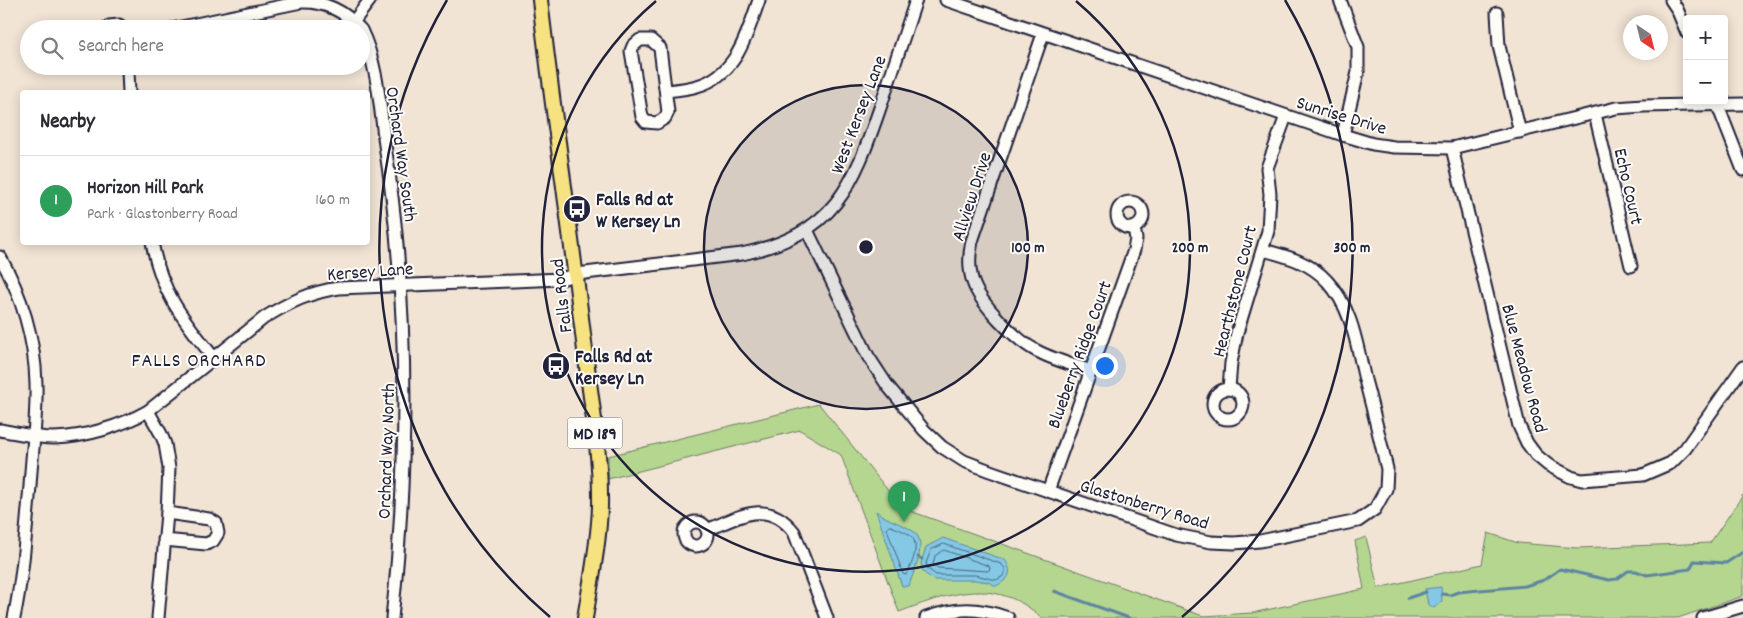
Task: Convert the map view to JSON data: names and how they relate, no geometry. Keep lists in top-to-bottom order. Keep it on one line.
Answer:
{"streets":{"main road":["Falls Road","MD 189"],"street":["West Kersey Lane","Sunrise Drive","Orchard Way South","Echo Court","Allview Drive","Kersey Lane","Hearthstone Court","Blueberry Ridge Court","Blue Meadow Road","Orchard Way North","Glastonberry Road"]},"crossings":[["West Kersey Lane","Kersey Lane"],["West Kersey Lane","Falls Road"],["West Kersey Lane","Glastonberry Road"],["Sunrise Drive","Echo Court"],["Sunrise Drive","Allview Drive"],["Sunrise Drive","Hearthstone Court"],["Sunrise Drive","Blue Meadow Road"],["Orchard Way South","Kersey Lane"],["Orchard Way South","Orchard Way North"],["Allview Drive","Blueberry Ridge Court"],["Kersey Lane","Falls Road"],["Kersey Lane","Orchard Way North"],["Hearthstone Court","Glastonberry Road"],["Blueberry Ridge Court","Glastonberry Road"]],"districts":["FALLS ORCHARD"],"places":{"bus stop":["Falls Rd at W Kersey Ln","Falls Rd at Kersey Ln"]},"north":"bottom right","page":{"map_buttons":["+","−"],"search":"Search here","heading":"Nearby","list":[{"mark":"1","name":"Horizon Hill Park","note":"Park · Glastonberry Road","value":"160 m"}],"pins":"1"},"rings":["100 m","200 m","300 m"]}
